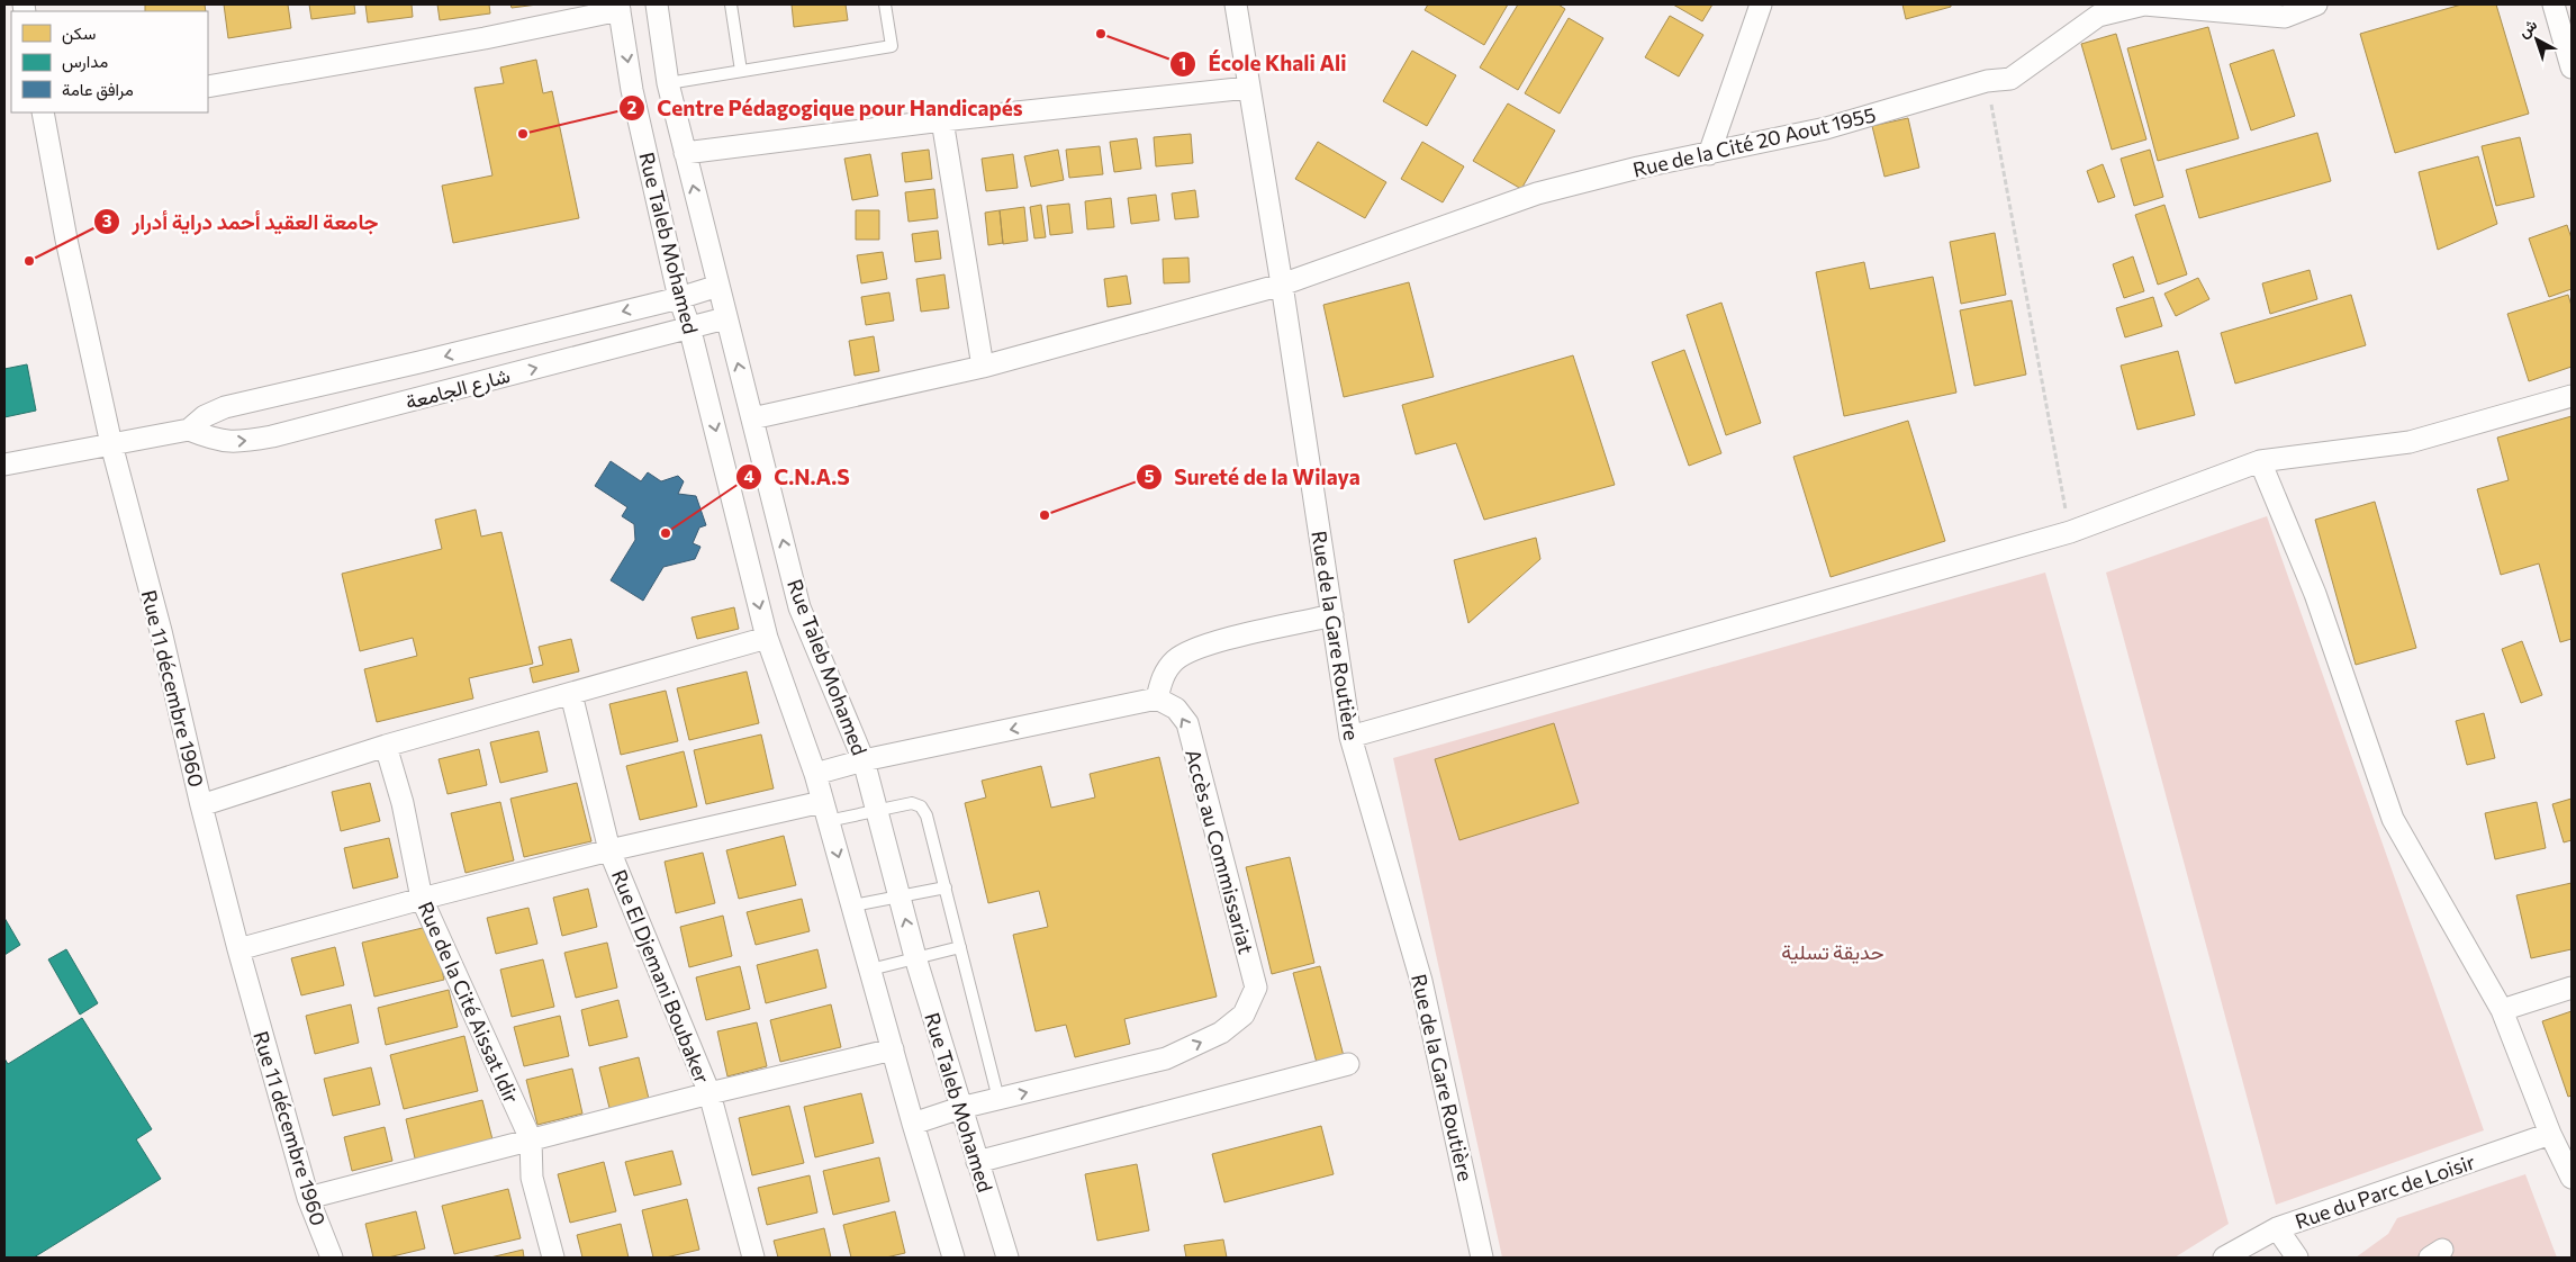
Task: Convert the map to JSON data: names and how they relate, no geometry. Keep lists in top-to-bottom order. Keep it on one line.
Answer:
{"streets":{"street":["Rue de la Cité 20 Aout 1955","Rue Taleb Mohamed","شارع الجامعة","Rue de la Gare Routière","Rue 11 décembre 1960","Accès au Commissariat","Rue El Djemani Boubaker","Rue de la Cité Aissat Idir","Rue du Parc de Loisir"]},"crossings":[["Rue de la Cité 20 Aout 1955","Rue Taleb Mohamed"],["Rue de la Cité 20 Aout 1955","Rue de la Gare Routière"],["Rue Taleb Mohamed","شارع الجامعة"],["Rue Taleb Mohamed","Accès au Commissariat"],["شارع الجامعة","Rue 11 décembre 1960"]],"parks":["حديقة تسلية"],"places":["École Khali Ali","Centre Pédagogique pour Handicapés","جامعة العقيد أحمد دراية أدرار","Sureté de la Wilaya","C.N.A.S"],"legend":["سكن","مدارس","مرافق عامة"],"north":"top left"}
